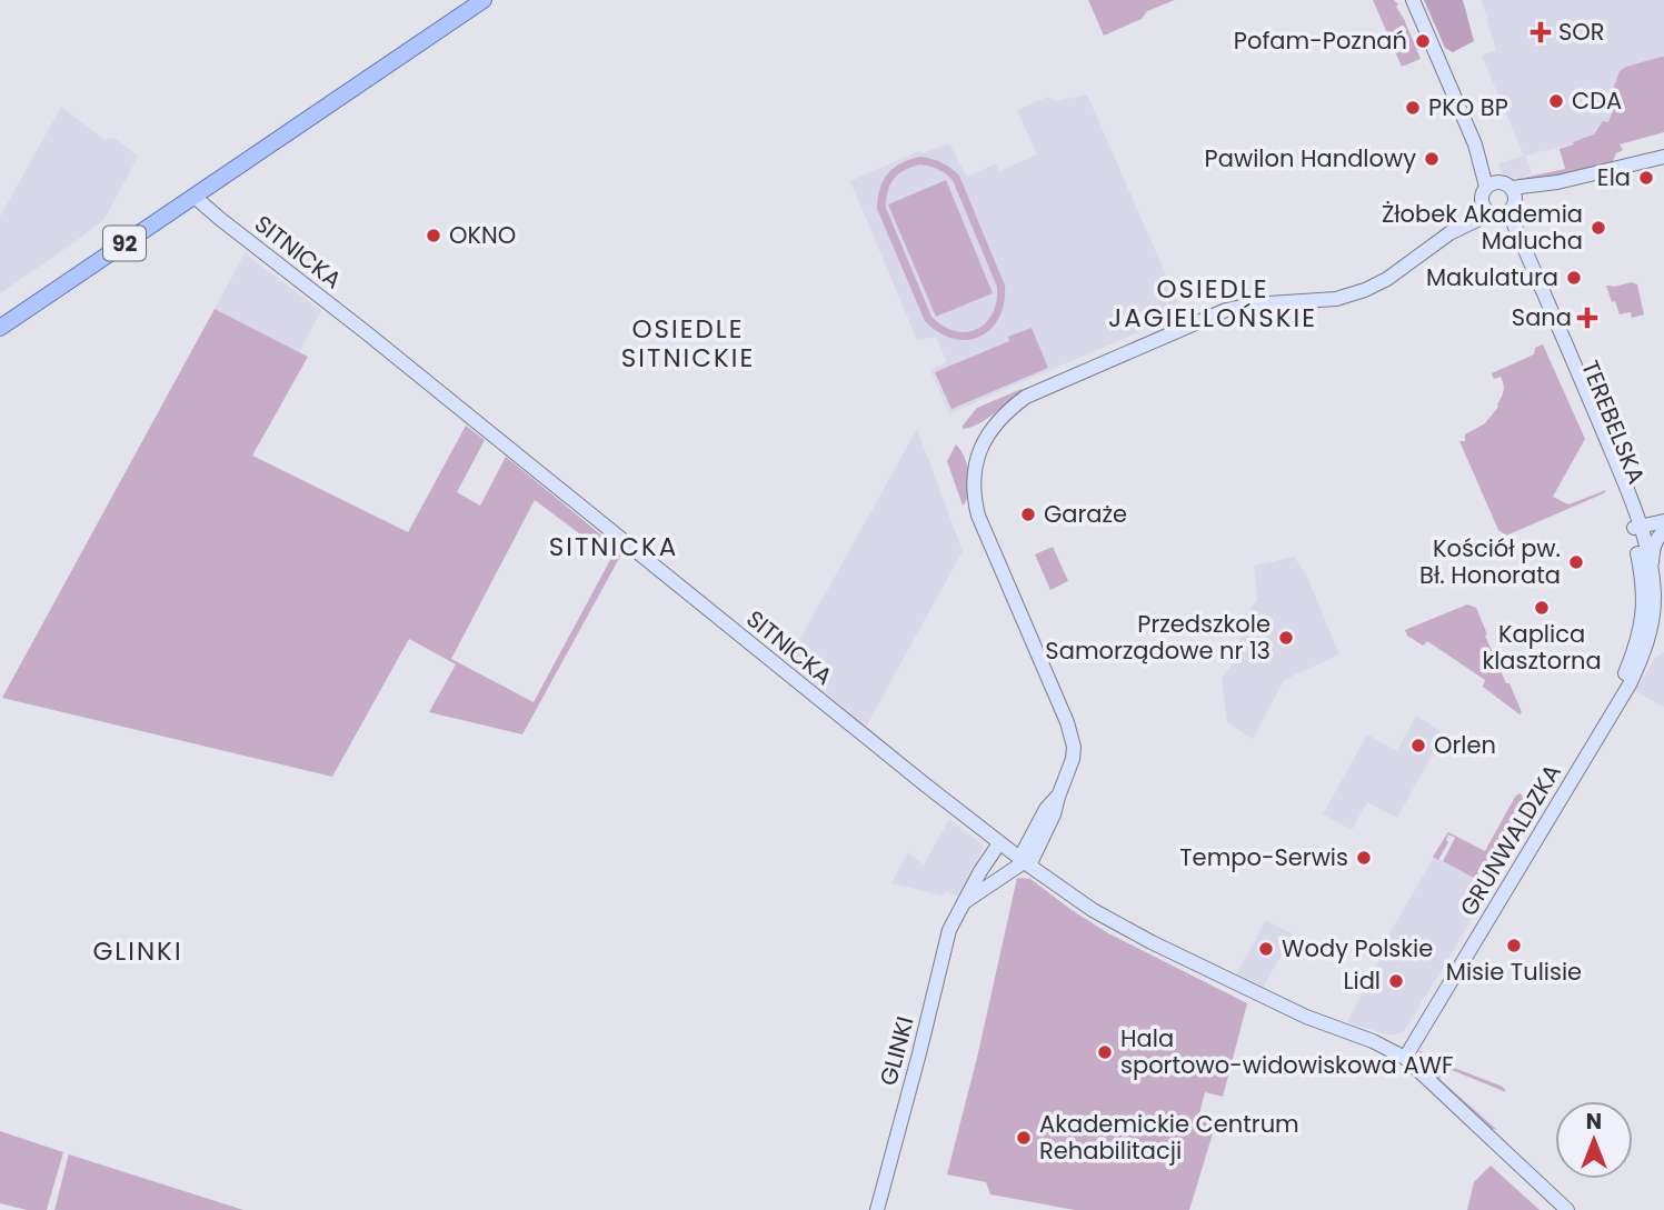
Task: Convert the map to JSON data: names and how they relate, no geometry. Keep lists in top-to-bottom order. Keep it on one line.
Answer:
{"streets":{"main road":["92"],"street":["SITNICKA","TEREBELSKA","GRUNWALDZKA","GLINKI"]},"crossings":[["92","SITNICKA"],["SITNICKA","GRUNWALDZKA"],["SITNICKA","GLINKI"],["TEREBELSKA","GRUNWALDZKA"]],"districts":["OSIEDLE JAGIELLOŃSKIE","OSIEDLE SITNICKIE","SITNICKA","GLINKI"],"places":{"health":["SOR","Sana"],"other":["Pofam-Poznań","CDA","PKO BP","Pawilon Handlowy","Ela","Żłobek Akademia Malucha","OKNO","Makulatura","Garaże","Kościół pw. Bł. Honorata","Kaplica klasztorna","Przedszkole Samorządowe nr 13","Orlen","Tempo-Serwis","Misie Tulisie","Wody Polskie","Lidl","Hala sportowo-widowiskowa AWF","Akademickie Centrum Rehabilitacji"]},"north":"top"}
